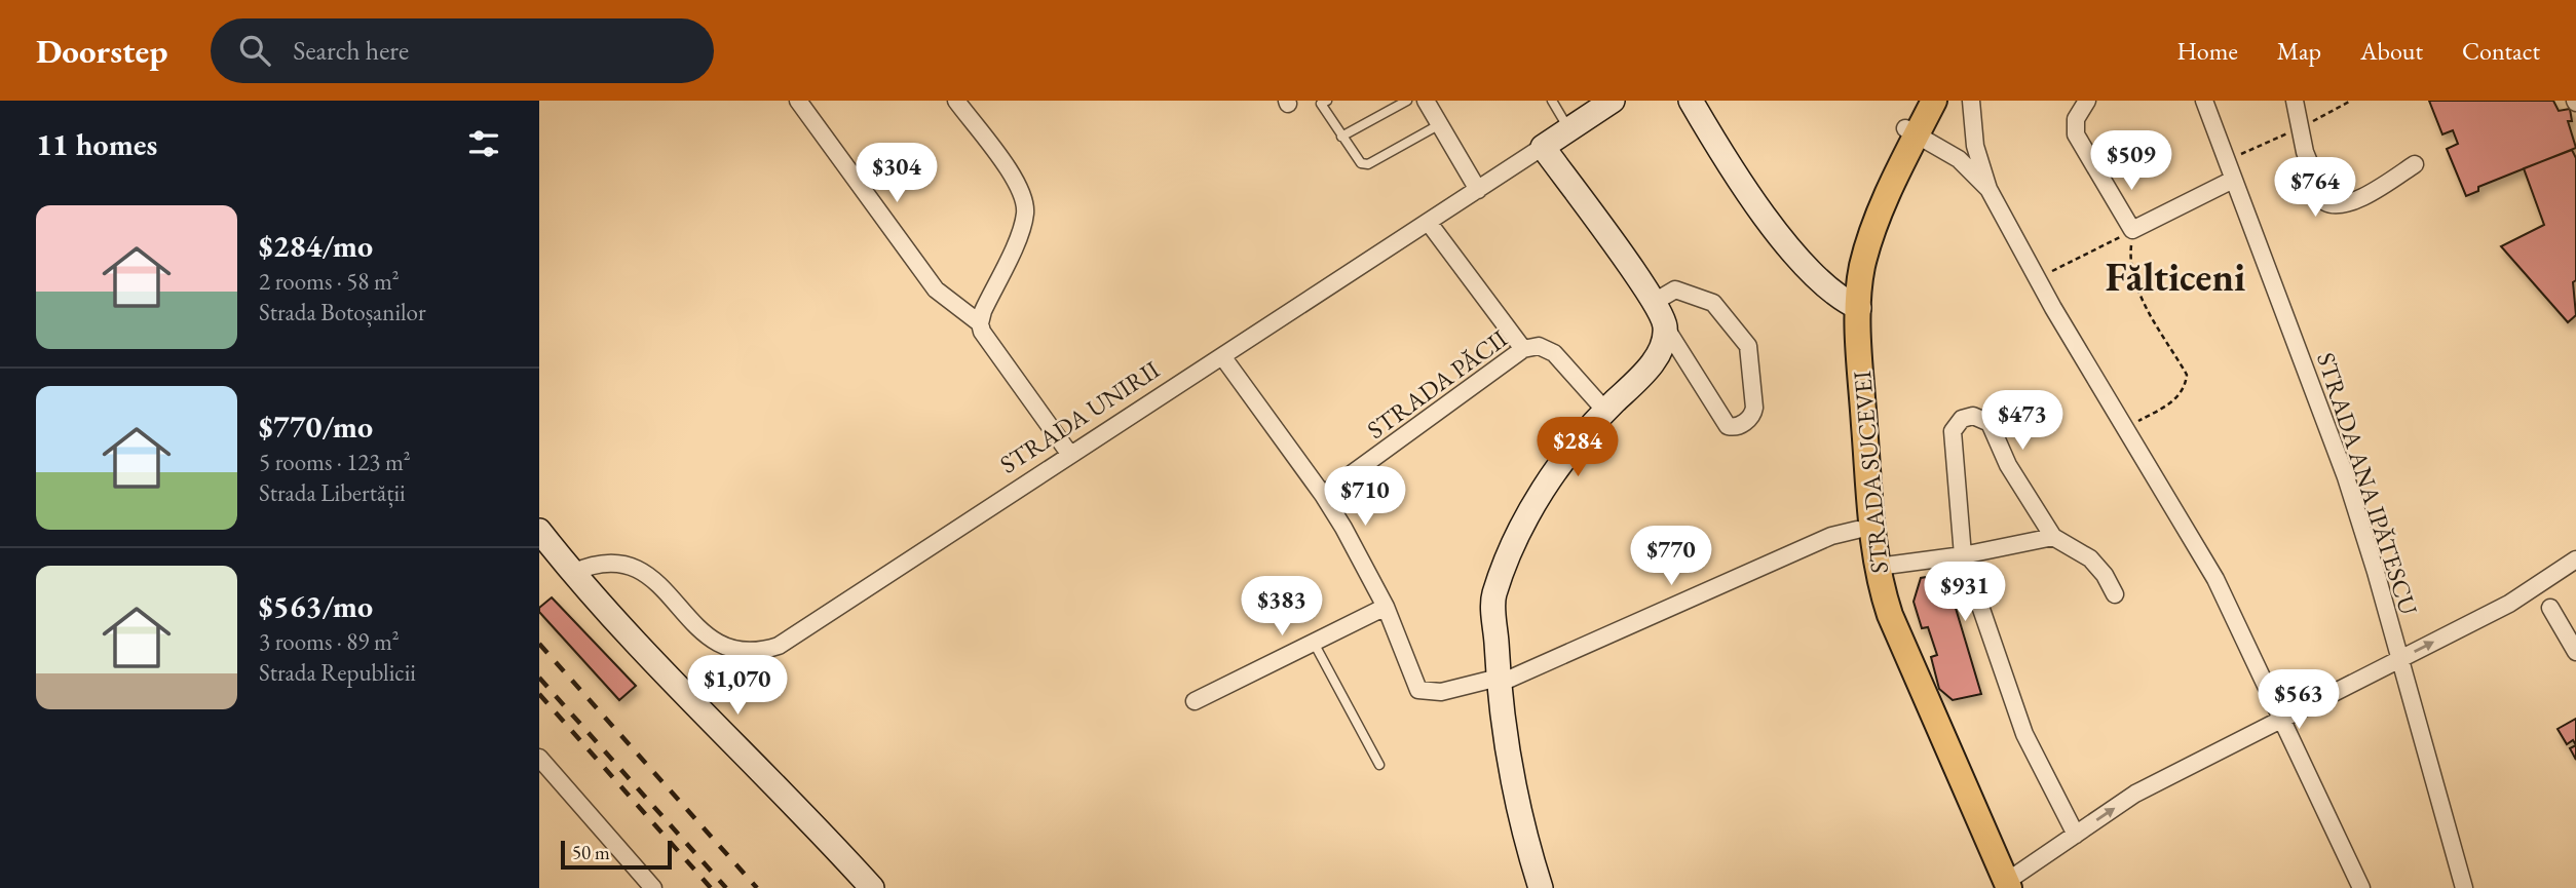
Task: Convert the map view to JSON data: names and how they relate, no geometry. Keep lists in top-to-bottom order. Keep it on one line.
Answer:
{"streets":{"main road":["STRADA SUCEVEI"],"street":["STRADA PĂCII","STRADA UNIRII","STRADA ANA IPĂTESCU"]},"districts":["Fălticeni"],"scale_bar":"50 m","page":{"header":"Doorstep","search":"Search here","nav":["Home","Map","About","Contact"],"heading":"11 homes","price":["$509","$304","$764","$473","$284","$710","$770","$931","$383","$1,070","$563"],"list":[{"name":"$284/mo","note":"2 rooms · 58 m² · Strada Botoșanilor"},{"name":"$770/mo","note":"5 rooms · 123 m² · Strada Libertății"},{"name":"$563/mo","note":"3 rooms · 89 m² · Strada Republicii"}],"scale":"50 m"}}
